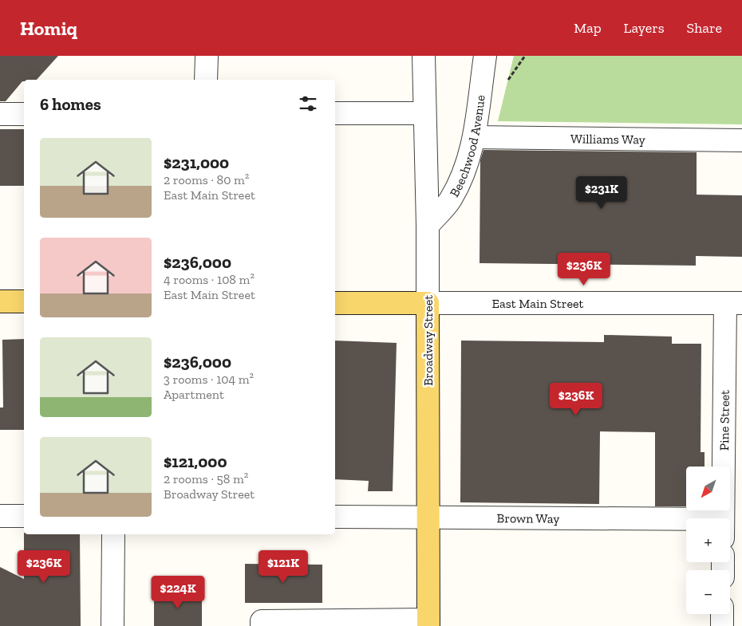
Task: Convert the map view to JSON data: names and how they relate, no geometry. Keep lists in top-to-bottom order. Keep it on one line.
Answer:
{"streets":{"main road":["East Main Street","Broadway Street"],"street":["Williams Way","Beechwood Avenue","Pine Street","Brown Way"]},"crossings":[["Williams Way","Beechwood Avenue"],["Beechwood Avenue","Broadway Street"],["East Main Street","Broadway Street"],["East Main Street","Pine Street"],["Broadway Street","Brown Way"],["Pine Street","Brown Way"]],"north":"bottom left","page":{"header":"Homiq","nav":["Map","Layers","Share"],"heading":"6 homes","list":[{"name":"$231,000","note":"2 rooms · 80 m² · East Main Street"},{"name":"$236,000","note":"4 rooms · 108 m² · East Main Street"},{"name":"$236,000","note":"3 rooms · 104 m² · Apartment"},{"name":"$121,000","note":"2 rooms · 58 m² · Broadway Street"}],"price":["$231K","$236K","$236K","$236K","$121K","$224K"],"map_buttons":["+","−"]}}
